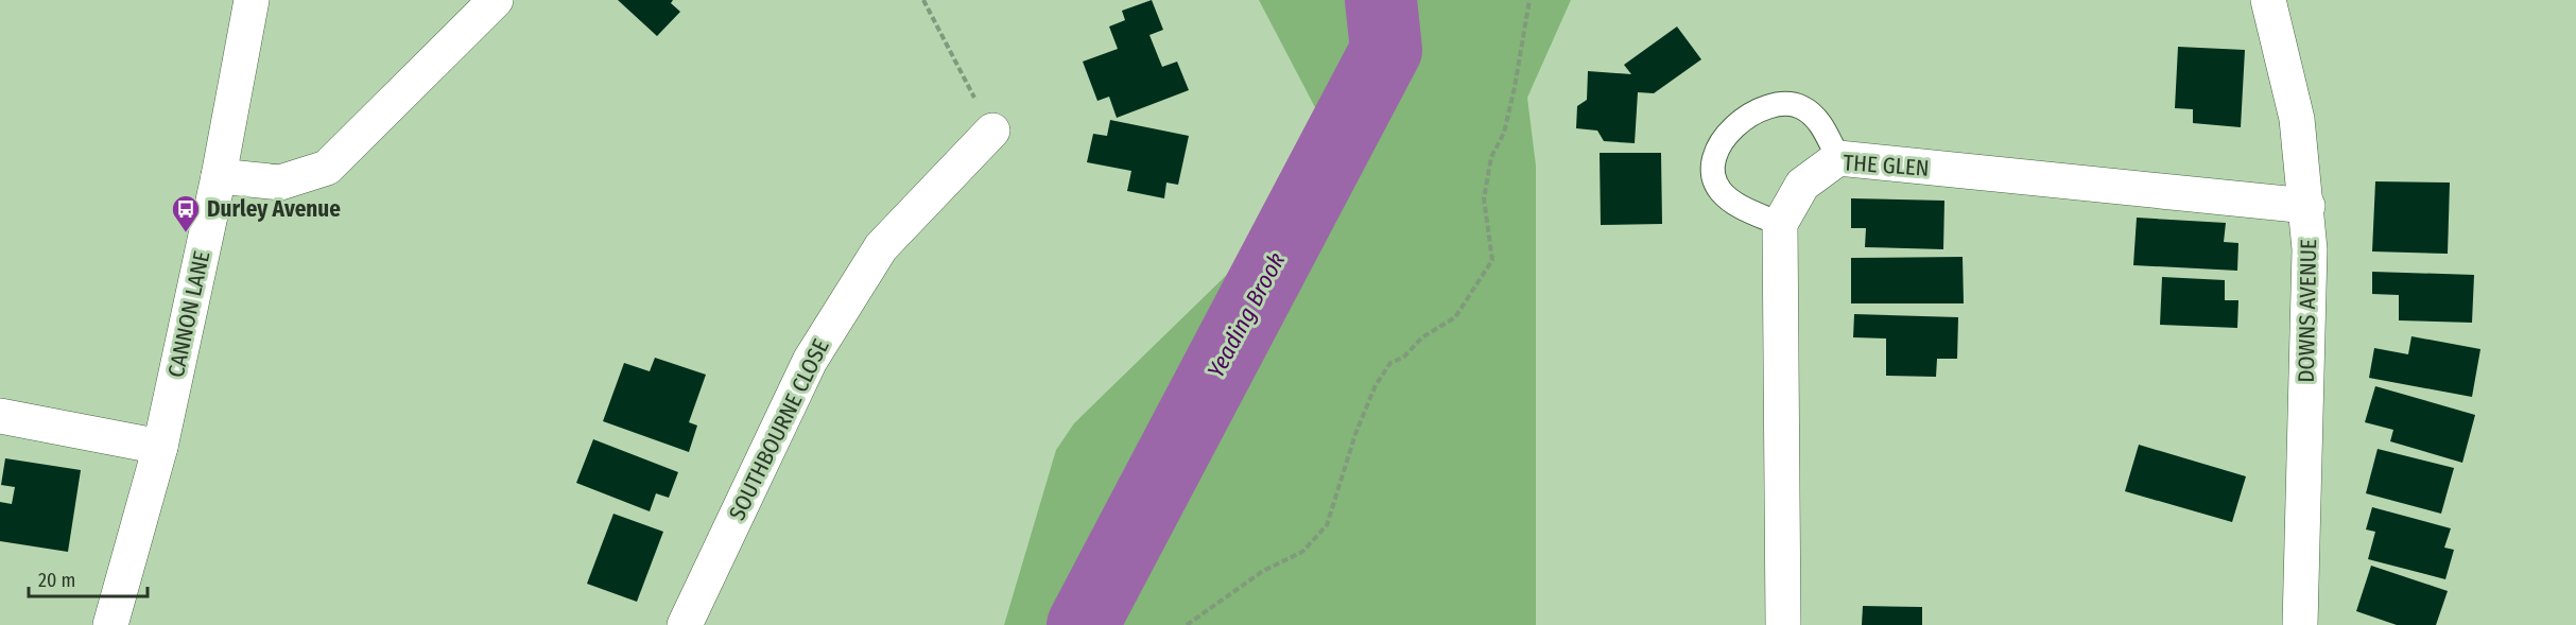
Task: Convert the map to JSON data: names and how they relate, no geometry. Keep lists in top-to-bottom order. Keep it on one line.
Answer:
{"streets":{"street":["THE GLEN","DOWNS AVENUE","CANNON LANE","SOUTHBOURNE CLOSE"]},"crossings":[["THE GLEN","DOWNS AVENUE"]],"water":["Yeading Brook"],"places":{"bus stop":["Durley Avenue"]},"scale_bar":"20 m"}
